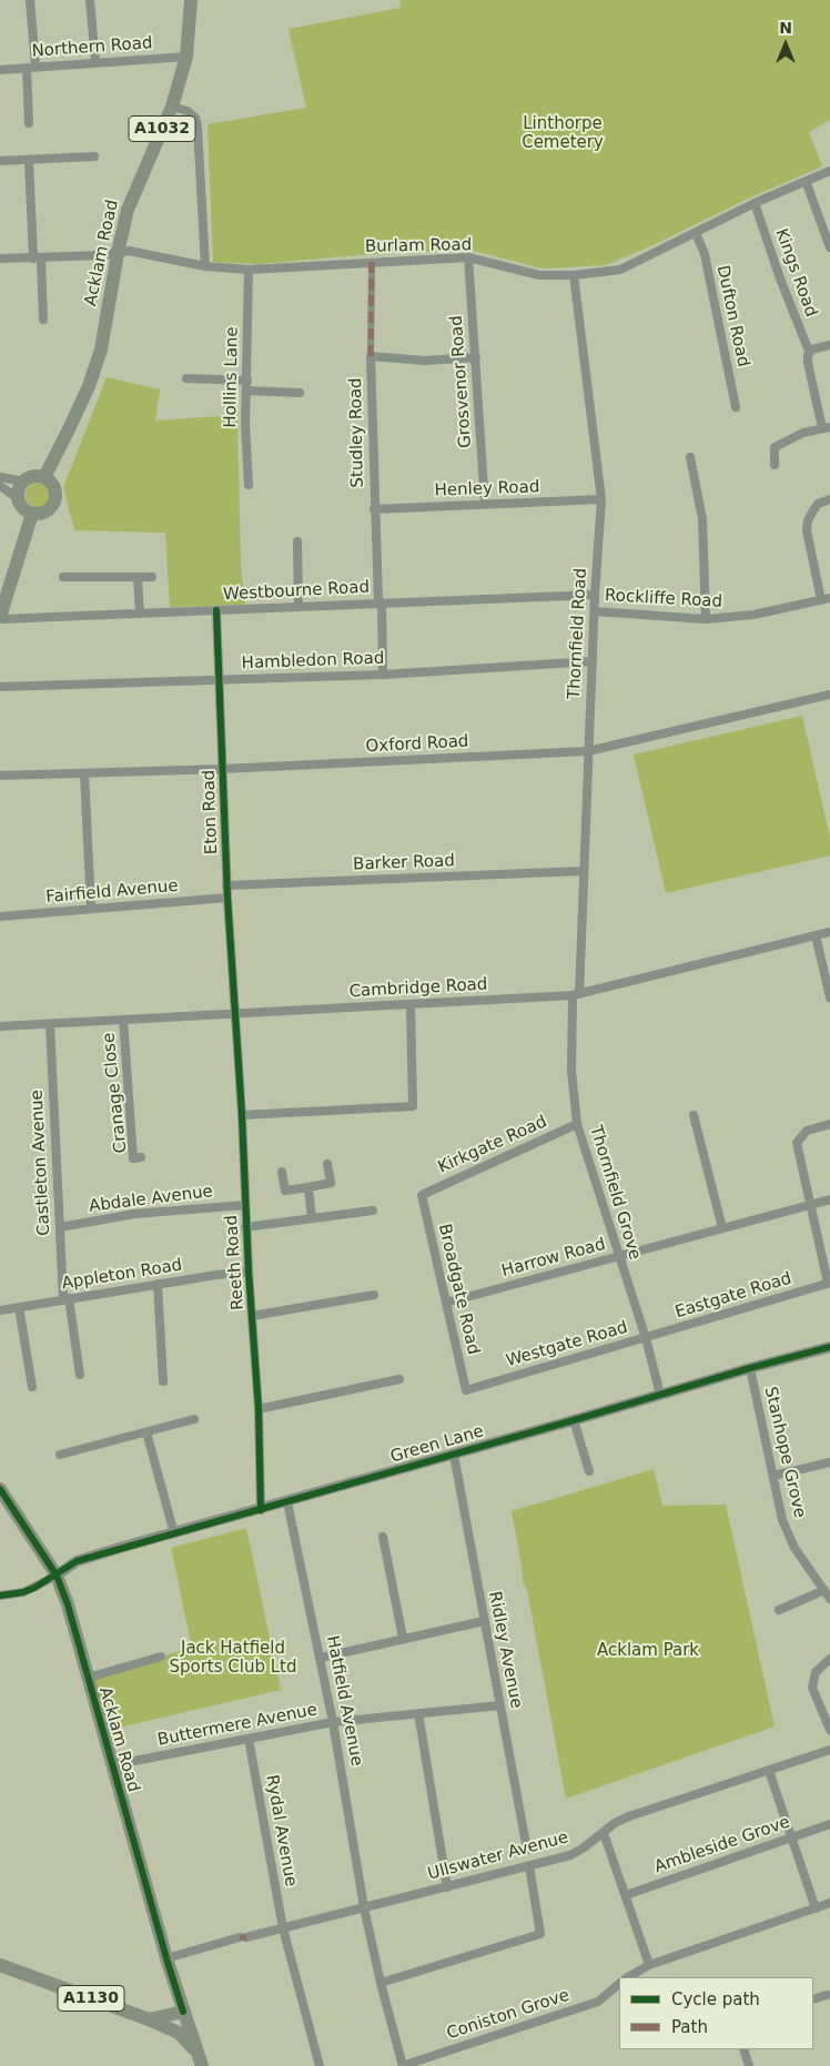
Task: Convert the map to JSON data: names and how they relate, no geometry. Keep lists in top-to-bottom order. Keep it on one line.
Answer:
{"streets":{"main road":["A1032","Acklam Road","A1130"],"street":["Northern Road","Burlam Road","Kings Road","Dufton Road","Hollins Lane","Grosvenor Road","Studley Road","Henley Road","Westbourne Road","Rockliffe Road","Thornfield Road","Hambledon Road","Oxford Road","Eton Road","Barker Road","Fairfield Avenue","Cambridge Road","Cranage Close","Kirkgate Road","Castleton Avenue","Thornfield Grove","Abdale Avenue","Harrow Road","Reeth Road","Appleton Road","Broadgate Road","Eastgate Road","Westgate Road","Green Lane","Stanhope Grove","Ridley Avenue","Hatfield Avenue","Buttermere Avenue","Rydal Avenue","Ambleside Grove","Ullswater Avenue","Coniston Grove"]},"crossings":[["Northern Road","Acklam Road"],["Burlam Road","Acklam Road"],["Burlam Road","Kings Road"],["Burlam Road","Dufton Road"],["Burlam Road","Hollins Lane"],["Burlam Road","Grosvenor Road"],["Burlam Road","Studley Road"],["Burlam Road","Thornfield Road"],["Acklam Road","Green Lane"],["Acklam Road","Buttermere Avenue"],["Acklam Road","Ullswater Avenue"],["Grosvenor Road","Henley Road"],["Studley Road","Henley Road"],["Studley Road","Westbourne Road"],["Studley Road","Hambledon Road"],["Henley Road","Thornfield Road"],["Westbourne Road","Thornfield Road"],["Westbourne Road","Eton Road"],["Rockliffe Road","Thornfield Road"],["Thornfield Road","Hambledon Road"],["Thornfield Road","Oxford Road"],["Thornfield Road","Barker Road"],["Thornfield Road","Cambridge Road"],["Thornfield Road","Thornfield Grove"],["Hambledon Road","Eton Road"],["Oxford Road","Eton Road"],["Eton Road","Barker Road"],["Eton Road","Fairfield Avenue"],["Eton Road","Cambridge Road"],["Eton Road","Reeth Road"],["Cambridge Road","Cranage Close"],["Cambridge Road","Castleton Avenue"],["Cambridge Road","Thornfield Grove"],["Cambridge Road","Reeth Road"],["Kirkgate Road","Thornfield Grove"],["Kirkgate Road","Broadgate Road"],["Castleton Avenue","Abdale Avenue"],["Castleton Avenue","Appleton Road"],["Thornfield Grove","Harrow Road"],["Thornfield Grove","Eastgate Road"],["Thornfield Grove","Westgate Road"],["Thornfield Grove","Green Lane"],["Abdale Avenue","Reeth Road"],["Harrow Road","Broadgate Road"],["Reeth Road","Appleton Road"],["Reeth Road","Green Lane"],["Broadgate Road","Westgate Road"],["Eastgate Road","Westgate Road"],["Green Lane","Stanhope Grove"],["Green Lane","Ridley Avenue"],["Green Lane","Hatfield Avenue"],["Ridley Avenue","Buttermere Avenue"],["Hatfield Avenue","Buttermere Avenue"],["Hatfield Avenue","Ullswater Avenue"],["Hatfield Avenue","Coniston Grove"],["Buttermere Avenue","Rydal Avenue"],["Rydal Avenue","Ullswater Avenue"]],"parks":["Linthorpe Cemetery","Jack Hatfield Sports Club Ltd","Acklam Park"],"legend":["Cycle path","Path"],"north":"top"}
